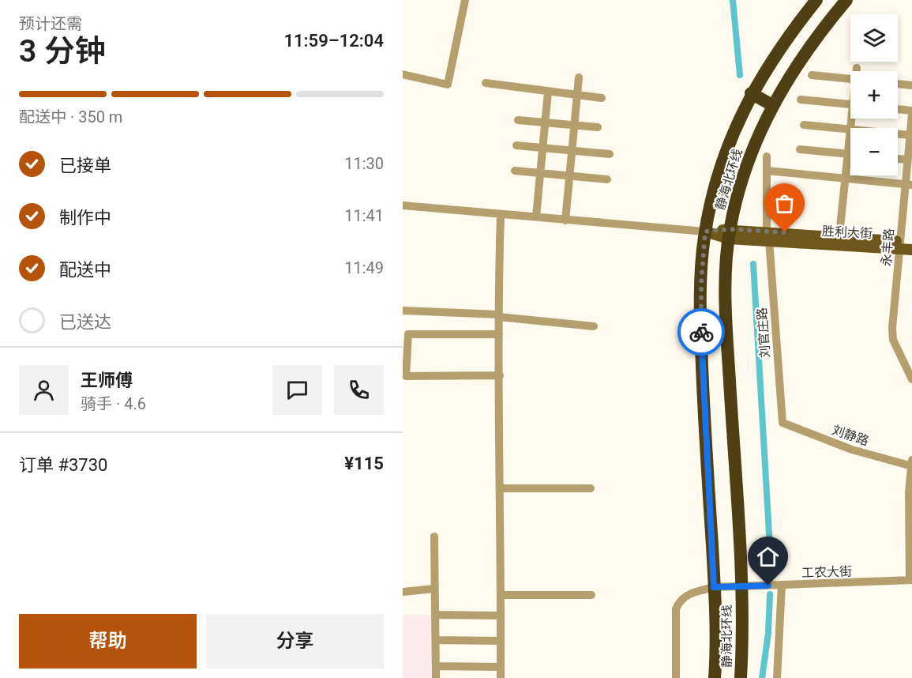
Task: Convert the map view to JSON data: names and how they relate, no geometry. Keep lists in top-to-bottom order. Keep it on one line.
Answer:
{"streets":{"highway":["静海北环线"],"main road":["胜利大街"],"street":["永丰路","刘官庄路","刘静路","工农大街"]},"crossings":[["静海北环线","胜利大街"],["静海北环线","工农大街"],["胜利大街","永丰路"],["胜利大街","刘官庄路"],["刘官庄路","刘静路"]],"page":{"heading":["3 分钟","预计还需","11:59–12:04"],"panel":["王师傅","骑手 · 4.6","订单 #3730","¥115"],"map_buttons":["+","−"],"bar":"配送中 · 350 m","list":[["已接单","11:30"],["制作中","11:41"],["配送中","11:49"],"已送达"],"buttons":["帮助","分享"]}}
